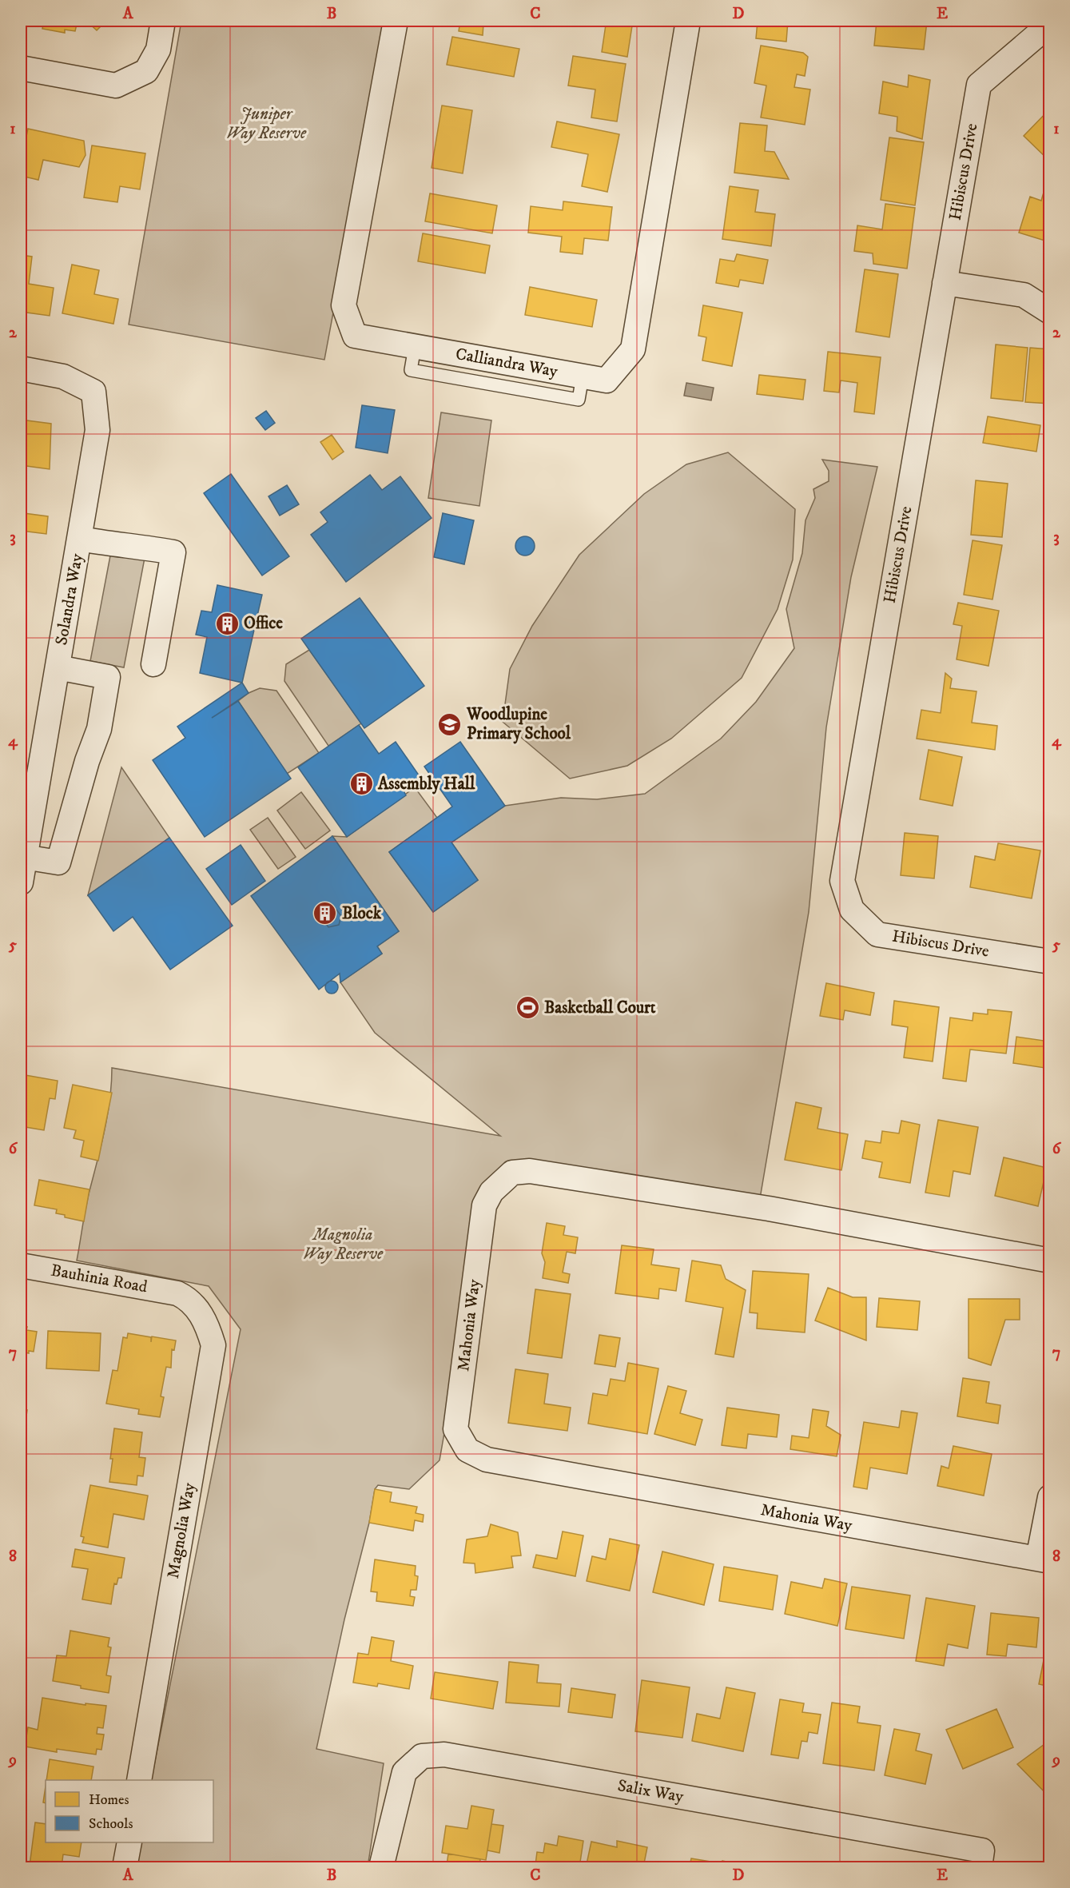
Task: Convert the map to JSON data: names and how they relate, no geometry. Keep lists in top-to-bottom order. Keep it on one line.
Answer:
{"streets":{"street":["Hibiscus Drive","Calliandra Way","Solandra Way","Bauhinia Road","Mahonia Way","Magnolia Way","Salix Way"]},"crossings":[["Bauhinia Road","Magnolia Way"]],"parks":["Juniper Way Reserve","Magnolia Way Reserve"],"places":{"building":["Office","Assembly Hall","Block"],"school or university":["Woodlupine Primary School"],"sports":["Basketball Court"]},"legend":["Homes","Schools"],"grid":{"columns":["A","B","C","D","E"],"rows":["1","2","3","4","5","6","7","8","9"]}}
